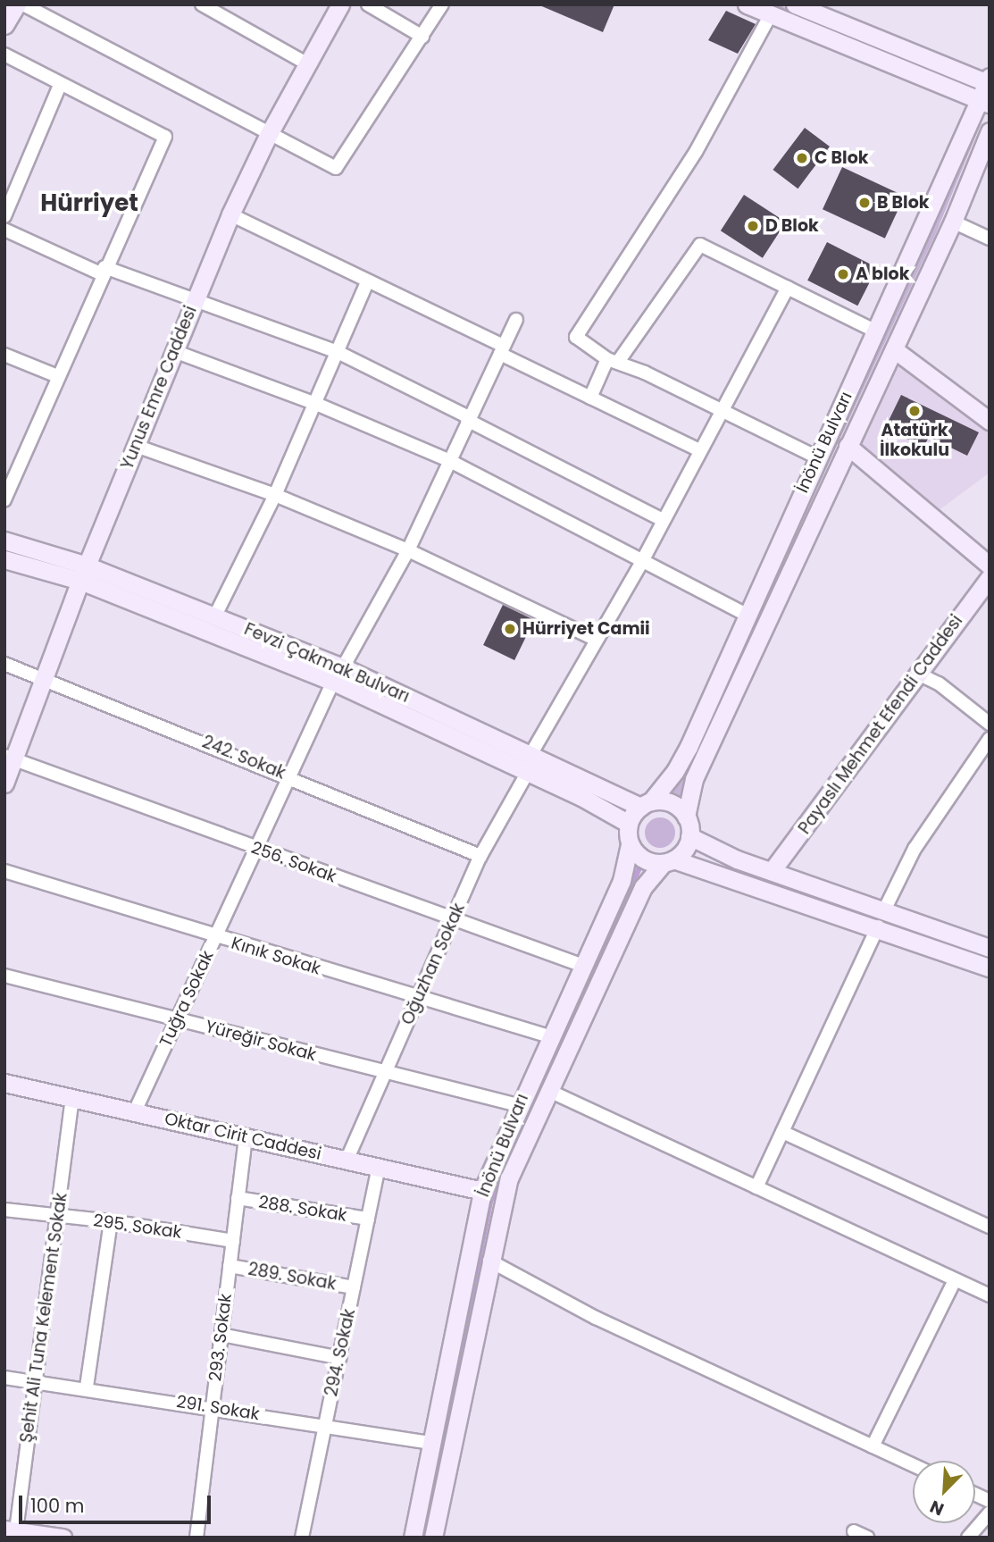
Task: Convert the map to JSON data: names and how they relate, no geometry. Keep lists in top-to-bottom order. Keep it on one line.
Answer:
{"streets":{"main road":["Yunus Emre Caddesi","İnönü Bulvarı","Fevzi Çakmak Bulvarı","Payaslı Mehmet Efendi Caddesi","Oktar Cirit Caddesi"],"street":["242. Sokak","256. Sokak","Kınık Sokak","Oğuzhan Sokak","Tuğra Sokak","Yüreğir Sokak","288. Sokak","295. Sokak","289. Sokak","Şehit Ali Tuna Kelement Sokak","293. Sokak","294. Sokak","291. Sokak"]},"crossings":[["Yunus Emre Caddesi","Fevzi Çakmak Bulvarı"],["Yunus Emre Caddesi","242. Sokak"],["Yunus Emre Caddesi","256. Sokak"],["İnönü Bulvarı","Fevzi Çakmak Bulvarı"],["İnönü Bulvarı","256. Sokak"],["İnönü Bulvarı","Kınık Sokak"],["İnönü Bulvarı","Yüreğir Sokak"],["İnönü Bulvarı","Oktar Cirit Caddesi"],["İnönü Bulvarı","291. Sokak"],["Fevzi Çakmak Bulvarı","Oğuzhan Sokak"],["Fevzi Çakmak Bulvarı","Tuğra Sokak"],["242. Sokak","Oğuzhan Sokak"],["242. Sokak","Tuğra Sokak"],["256. Sokak","Oğuzhan Sokak"],["256. Sokak","Tuğra Sokak"],["Kınık Sokak","Oğuzhan Sokak"],["Kınık Sokak","Tuğra Sokak"],["Oğuzhan Sokak","Yüreğir Sokak"],["Oğuzhan Sokak","Oktar Cirit Caddesi"],["Tuğra Sokak","Yüreğir Sokak"],["Tuğra Sokak","Oktar Cirit Caddesi"],["Oktar Cirit Caddesi","Şehit Ali Tuna Kelement Sokak"],["Oktar Cirit Caddesi","293. Sokak"],["Oktar Cirit Caddesi","294. Sokak"],["288. Sokak","293. Sokak"],["288. Sokak","294. Sokak"],["295. Sokak","Şehit Ali Tuna Kelement Sokak"],["295. Sokak","293. Sokak"],["289. Sokak","293. Sokak"],["289. Sokak","294. Sokak"],["Şehit Ali Tuna Kelement Sokak","291. Sokak"],["293. Sokak","291. Sokak"],["294. Sokak","291. Sokak"]],"districts":["Hürriyet"],"places":["C Blok","B Blok","D Blok","A blok","Atatürk İlkokulu","Hürriyet Camii"],"scale_bar":"100 m","north":"bottom left"}
